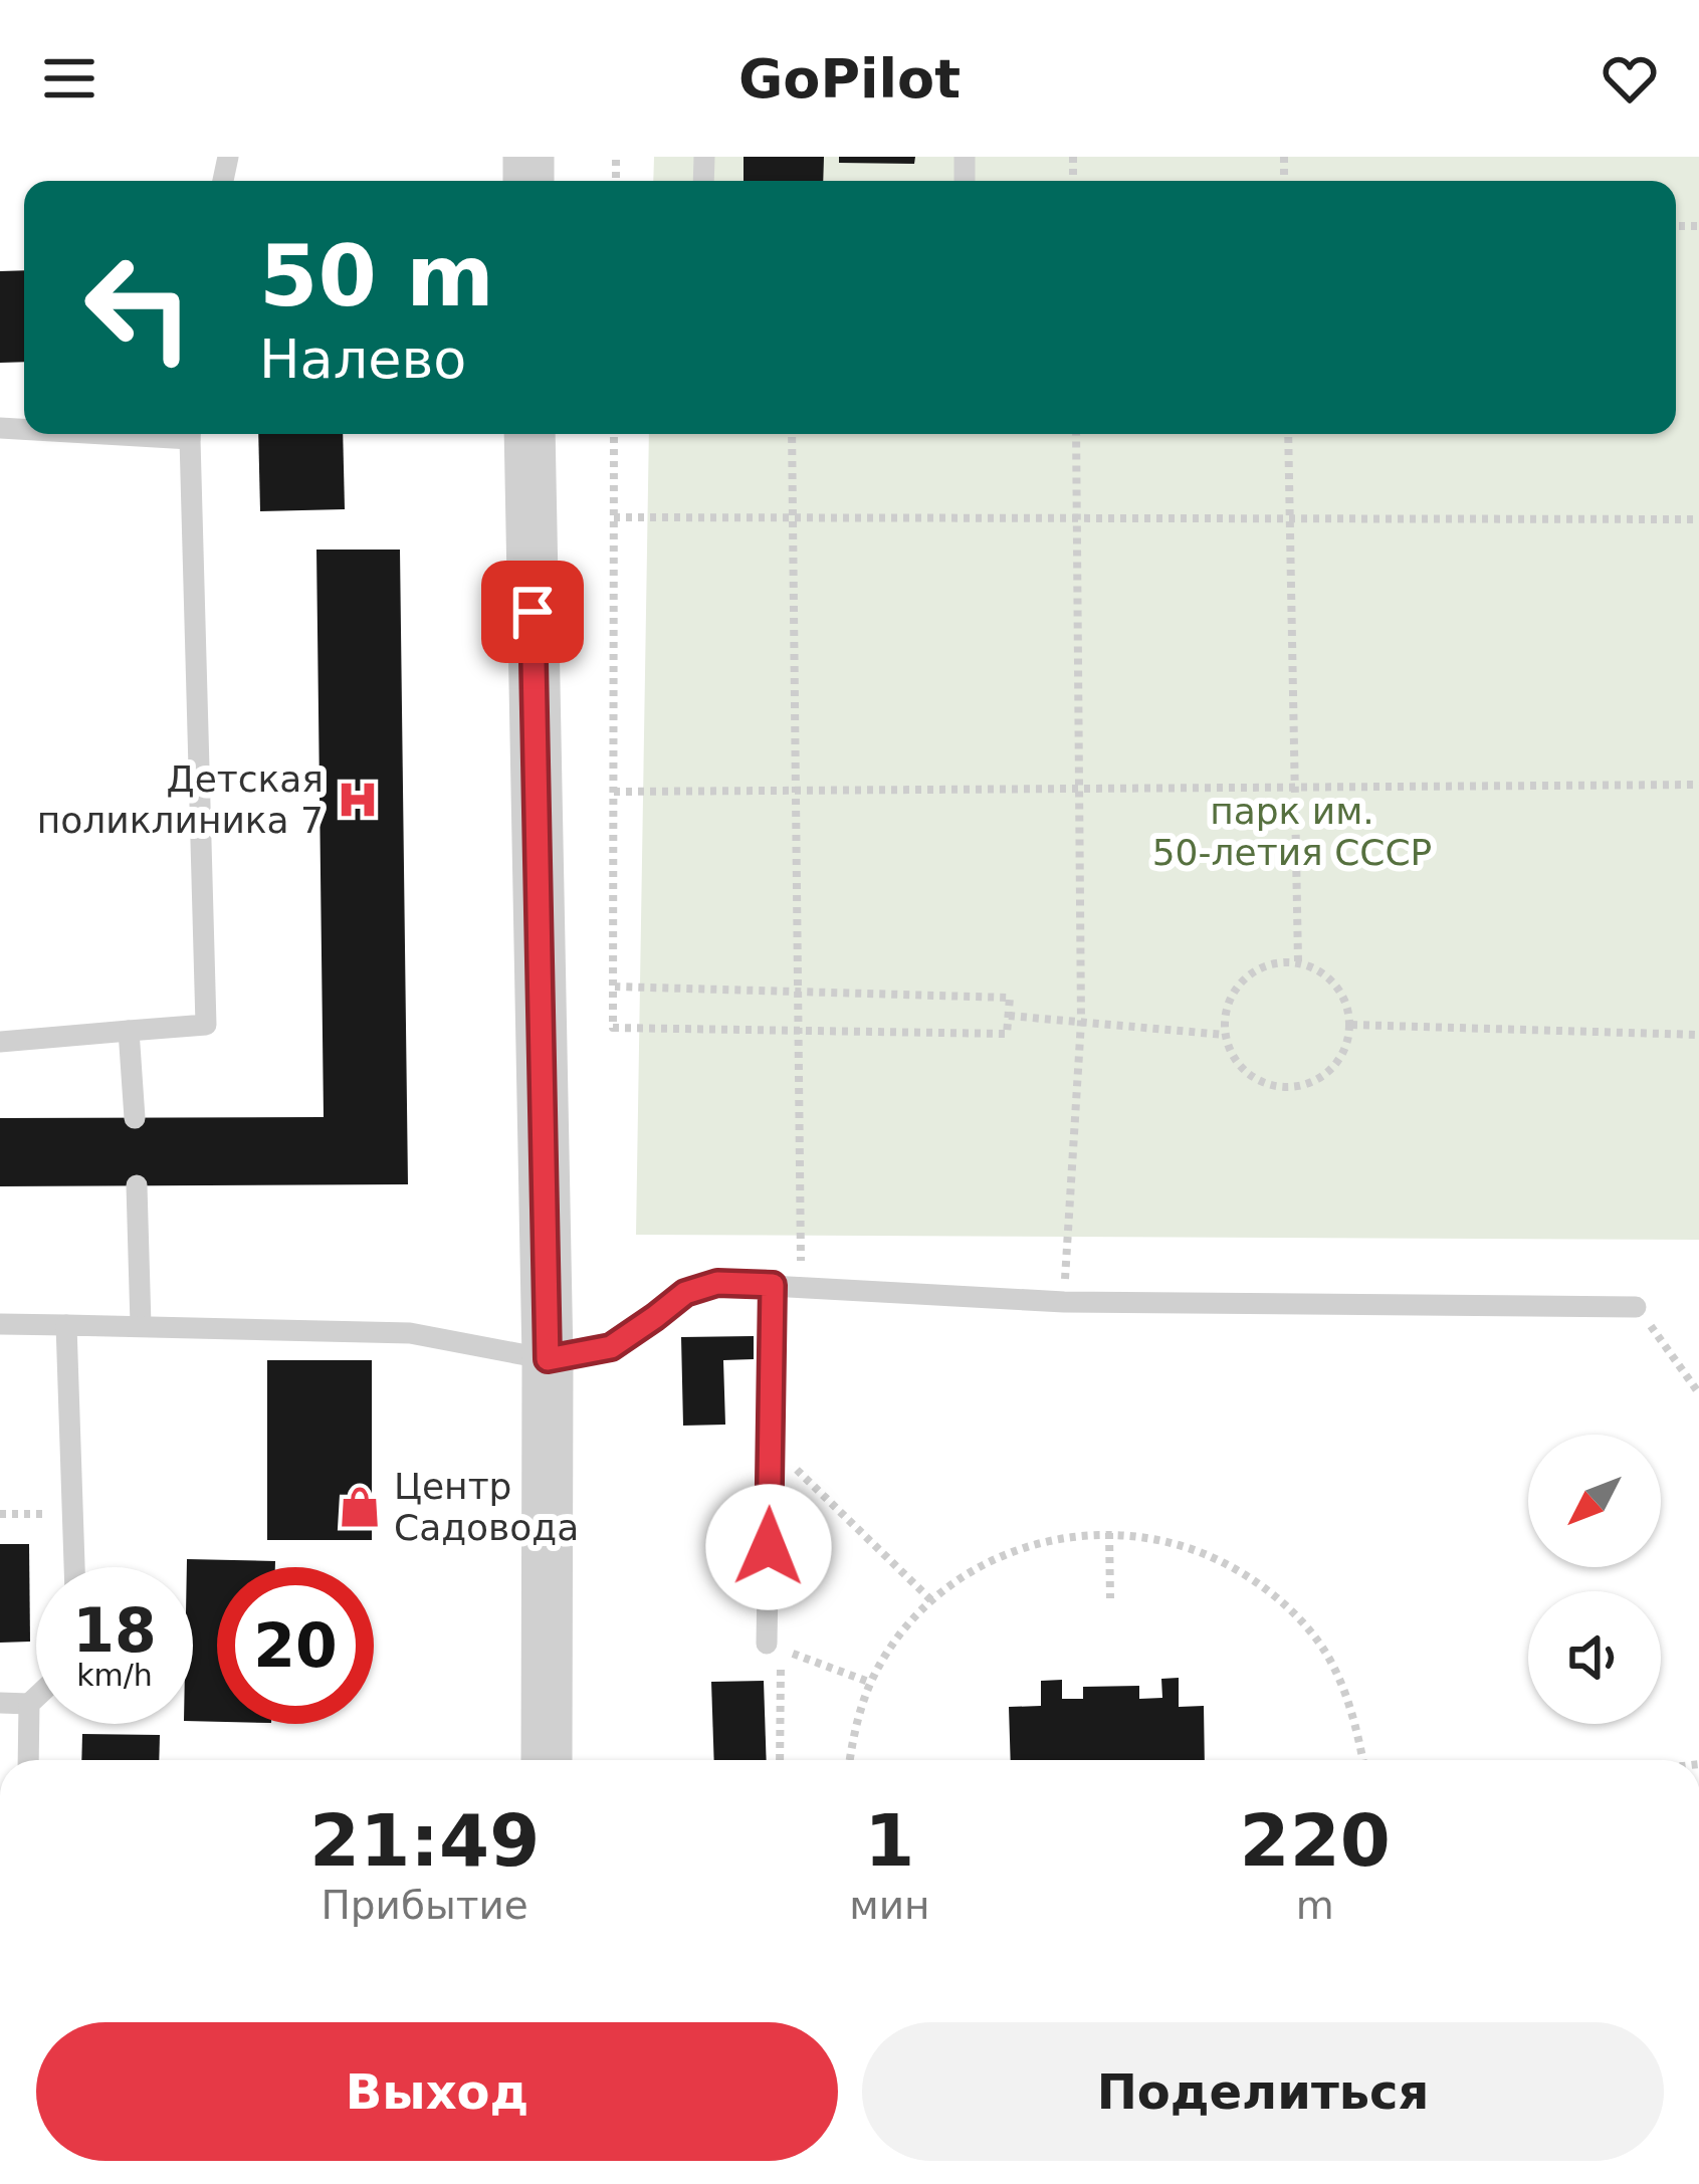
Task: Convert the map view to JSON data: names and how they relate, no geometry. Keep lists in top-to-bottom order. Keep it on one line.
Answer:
{"parks":["парк им. 50-летия СССР"],"places":{"hospital":["Детская поликлиника 7"],"shop":["Центр Садовода"]},"north":"bottom left","page":{"header":"GoPilot","turn":["50 m","Налево"],"speed":"18 km/h","limit":"20","eta":["21:49","Прибытие","1","мин","220","m"],"buttons":["Выход","Поделиться"]}}
